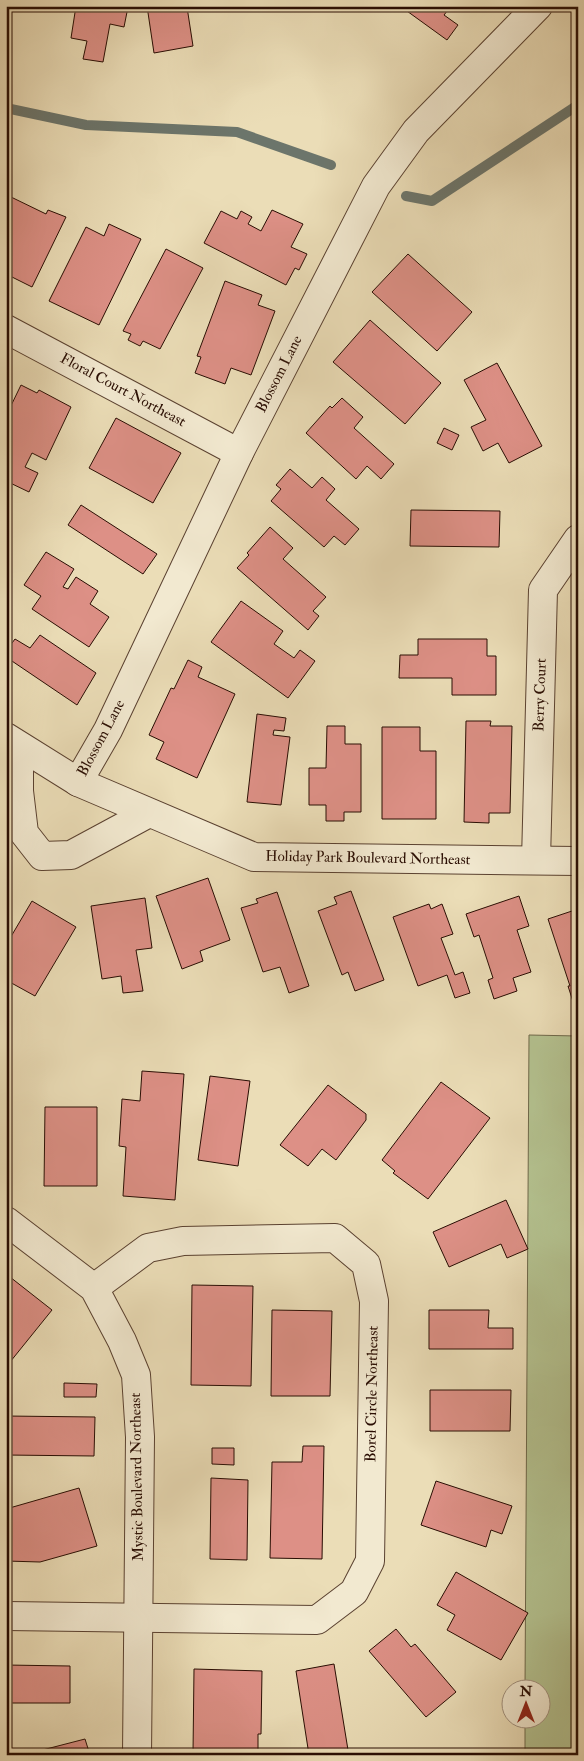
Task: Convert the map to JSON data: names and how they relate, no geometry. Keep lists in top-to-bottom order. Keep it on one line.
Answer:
{"streets":{"street":["Blossom Lane","Floral Court Northeast","Berry Court","Holiday Park Boulevard Northeast","Borel Circle Northeast","Mystic Boulevard Northeast"]},"crossings":[["Blossom Lane","Floral Court Northeast"],["Blossom Lane","Holiday Park Boulevard Northeast"],["Berry Court","Holiday Park Boulevard Northeast"],["Borel Circle Northeast","Mystic Boulevard Northeast"]],"north":"top"}
